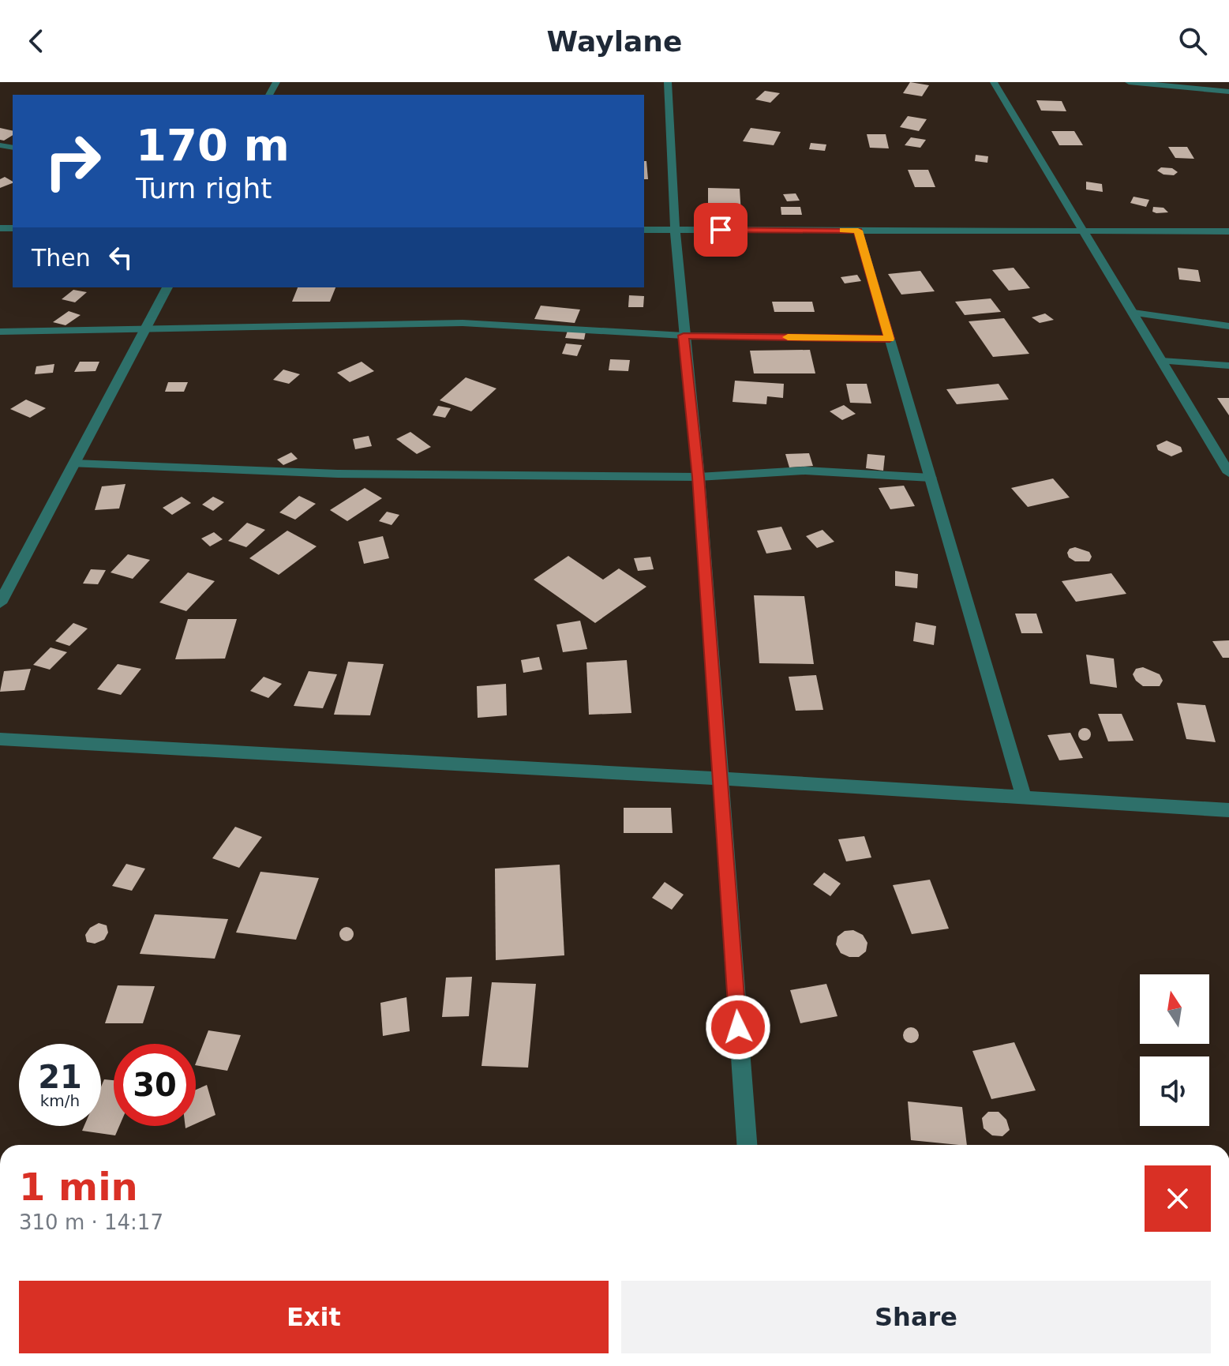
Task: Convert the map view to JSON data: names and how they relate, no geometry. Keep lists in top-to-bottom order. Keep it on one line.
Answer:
{"north":"top","page":{"header":"Waylane","turn":["170 m","Turn right"],"then":"Then","speed":"21 km/h","limit":"30","heading":["1 min","310 m · 14:17"],"buttons":["Exit","Share"]}}
